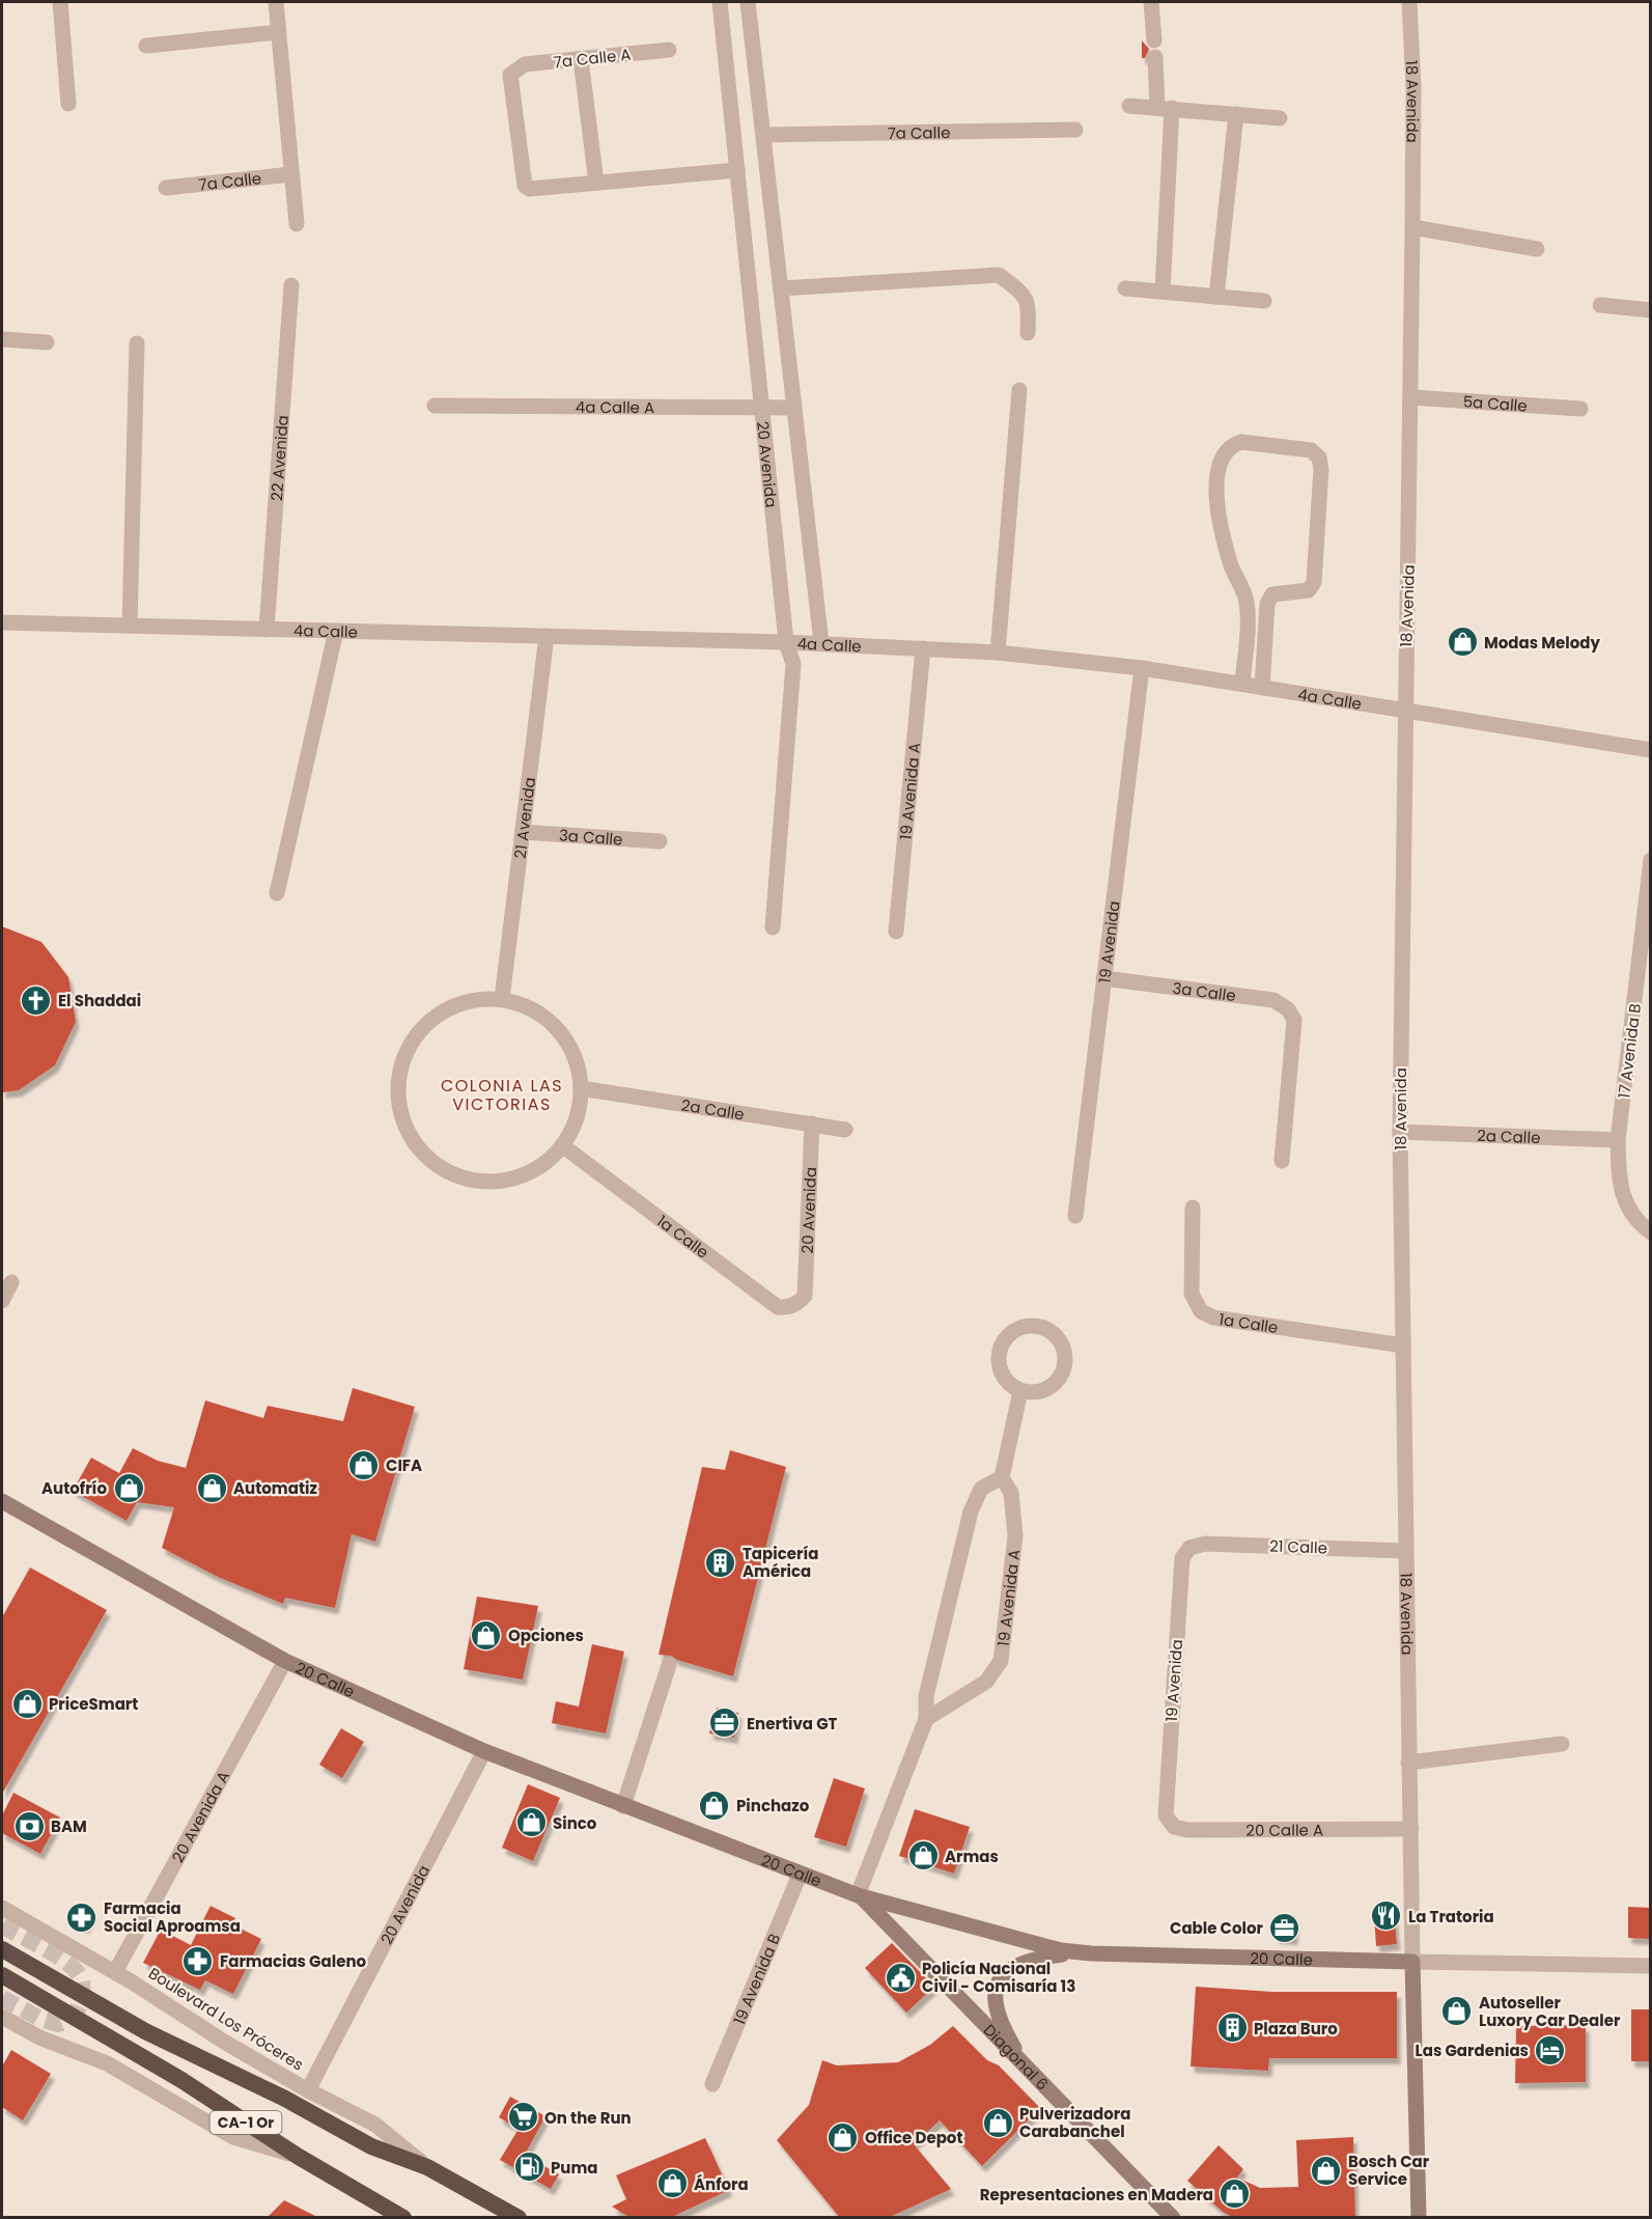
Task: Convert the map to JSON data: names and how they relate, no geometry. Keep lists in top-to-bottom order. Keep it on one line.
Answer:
{"streets":{"highway":["Boulevard Los Próceres","CA-1 Or"],"main road":["18 Avenida","20 Calle","Diagonal 6"],"street":["7a Calle A","7a Calle","5a Calle","4a Calle A","22 Avenida","20 Avenida","4a Calle","19 Avenida A","21 Avenida","3a Calle","19 Avenida","17 Avenida B","2a Calle","1a Calle","21 Calle","20 Avenida A","20 Calle A","19 Avenida B"]},"crossings":[["18 Avenida","5a Calle"],["18 Avenida","4a Calle"],["18 Avenida","2a Calle"],["18 Avenida","1a Calle"],["18 Avenida","21 Calle"],["18 Avenida","20 Calle"],["18 Avenida","20 Calle A"],["7a Calle","20 Avenida"],["4a Calle A","20 Avenida"],["22 Avenida","4a Calle"],["20 Avenida","4a Calle"],["20 Avenida","2a Calle"],["20 Avenida","1a Calle"],["20 Avenida","20 Calle"],["20 Avenida","Boulevard Los Próceres"],["4a Calle","19 Avenida A"],["4a Calle","21 Avenida"],["4a Calle","19 Avenida"],["21 Avenida","3a Calle"],["21 Avenida","2a Calle"],["21 Avenida","1a Calle"],["3a Calle","19 Avenida"],["19 Avenida","21 Calle"],["19 Avenida","20 Calle A"],["17 Avenida B","2a Calle"],["2a Calle","1a Calle"],["20 Calle","20 Avenida A"],["20 Calle","19 Avenida B"],["20 Calle","Diagonal 6"],["20 Avenida A","Boulevard Los Próceres"]],"districts":["COLONIA LAS VICTORIAS"],"places":{"shop":["Modas Melody","CIFA","Autofrío","Automatiz","Opciones","PriceSmart","Pinchazo","Sinco","Armas","Autoseller Luxory Car Dealer","Pulverizadora Carabanchel","Office Depot","Bosch Car Service","Ánfora","Representaciones en Madera"],"church":["El Shaddai"],"building":["Tapicería América","Plaza Buro"],"office":["Enertiva GT","Cable Color"],"bank":["BAM"],"restaurant":["La Tratoria"],"pharmacy":["Farmacia Social Aproamsa","Farmacias Galeno"],"public building":["Policía Nacional Civil - Comisaría 13"],"hotel":["Las Gardenias"],"supermarket":["On the Run"],"fuel station":["Puma"]}}
